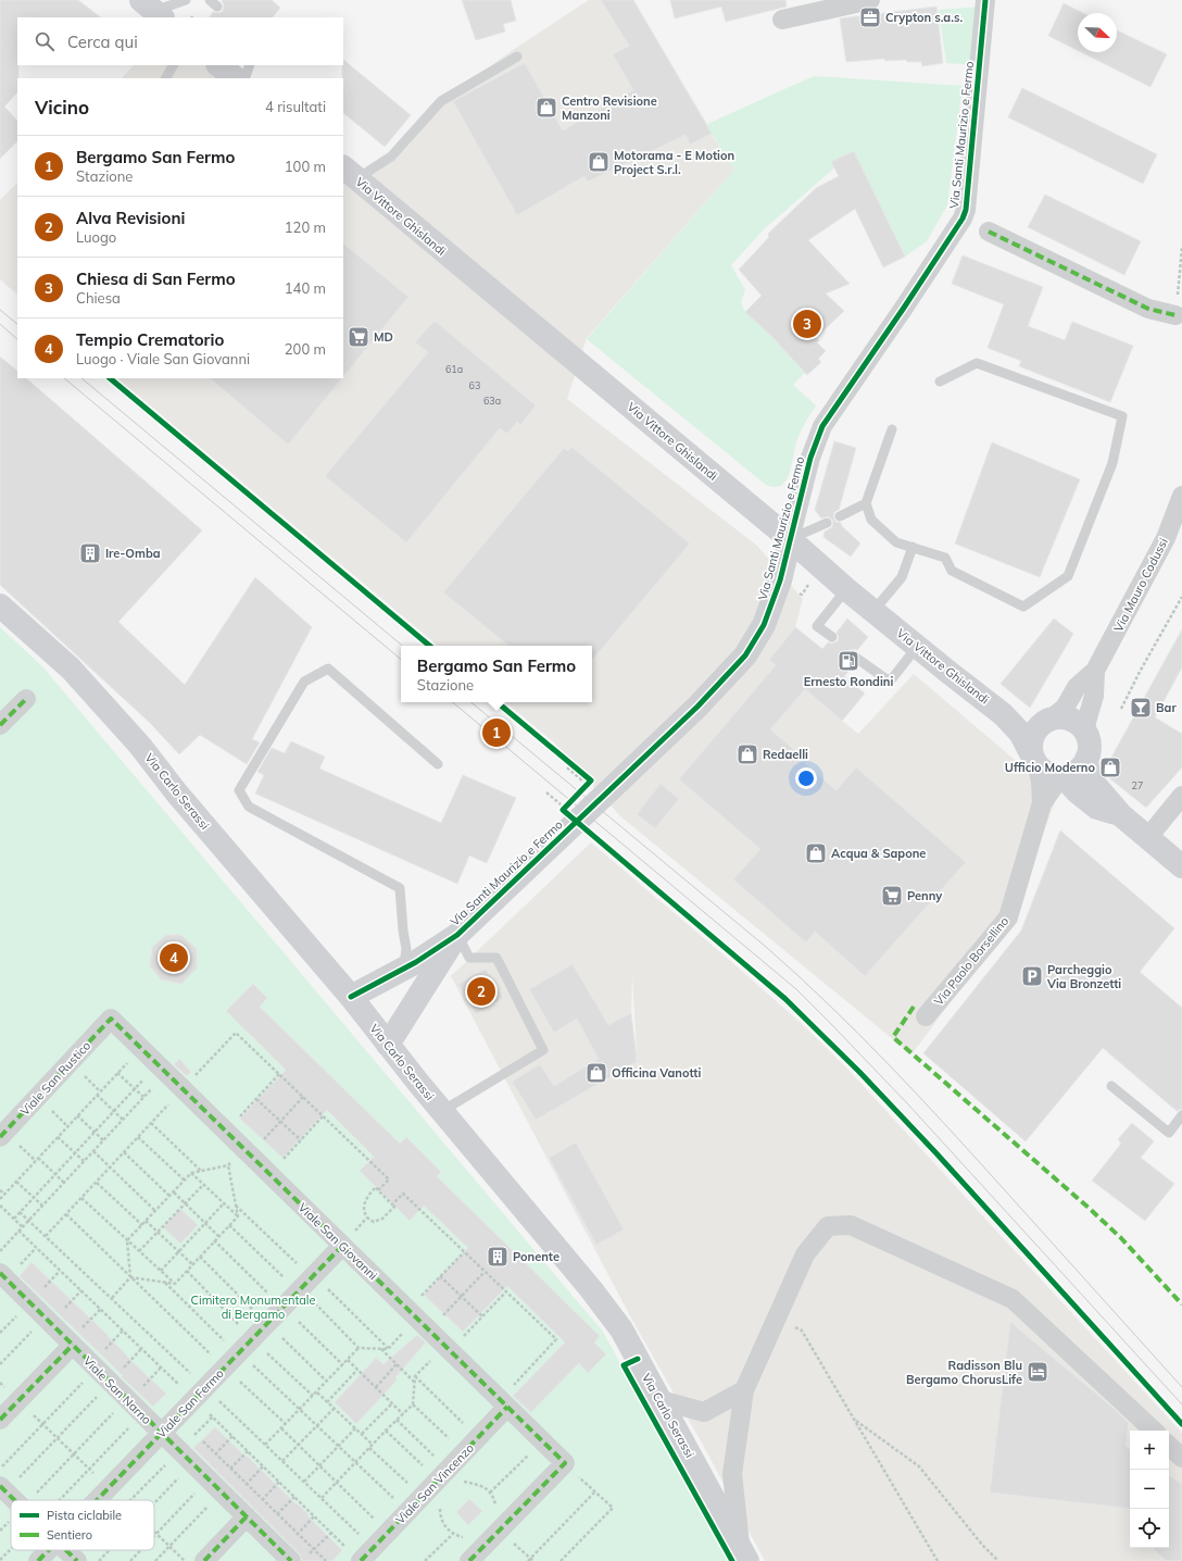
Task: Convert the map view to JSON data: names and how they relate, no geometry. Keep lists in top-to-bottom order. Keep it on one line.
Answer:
{"streets":{"street":["Via Santi Maurizio e Fermo","Via Vittore Ghislandi","Via Mauro Codussi","Via Carlo Serassi","Via Paolo Borsellino","Viale San Rustico","Viale San Giovanni","Viale San Narno","Viale San Fermo","Viale San Vincenzo"]},"crossings":[["Via Santi Maurizio e Fermo","Via Vittore Ghislandi"],["Via Santi Maurizio e Fermo","Via Carlo Serassi"],["Via Vittore Ghislandi","Via Mauro Codussi"],["Via Vittore Ghislandi","Via Paolo Borsellino"],["Via Mauro Codussi","Via Paolo Borsellino"],["Viale San Rustico","Viale San Giovanni"],["Viale San Giovanni","Viale San Fermo"],["Viale San Giovanni","Viale San Vincenzo"],["Viale San Narno","Viale San Fermo"]],"parks":["Cimitero Monumentale di Bergamo"],"places":{"office":["Crypton s.a.s."],"shop":["Centro Revisione Manzoni","Motorama - E Motion Project S.r.l.","Redaelli","Ufficio Moderno","Acqua & Sapone","Officina Vanotti"],"supermarket":["MD","Penny"],"building":["Ire-Omba","Ponente"],"fuel station":["Ernesto Rondini"],"bar":["Bar"],"parking":["Parcheggio Via Bronzetti"],"hotel":["Radisson Blu Bergamo ChorusLife"]},"house_numbers":["61a","63","63a","27"],"legend":["Pista ciclabile","Sentiero"],"north":"bottom right","page":{"search":"Cerca qui","heading":["Vicino","4 risultati"],"list":[{"mark":"1","name":"Bergamo San Fermo","note":"Stazione","value":"100 m"},{"mark":"2","name":"Alva Revisioni","note":"Luogo","value":"120 m"},{"mark":"3","name":"Chiesa di San Fermo","note":"Chiesa","value":"140 m"},{"mark":"4","name":"Tempio Crematorio","note":"Luogo · Viale San Giovanni","value":"200 m"}],"pins":["3","1","4","2"],"popup":["Bergamo San Fermo","Stazione"],"map_buttons":["+","−"]}}
